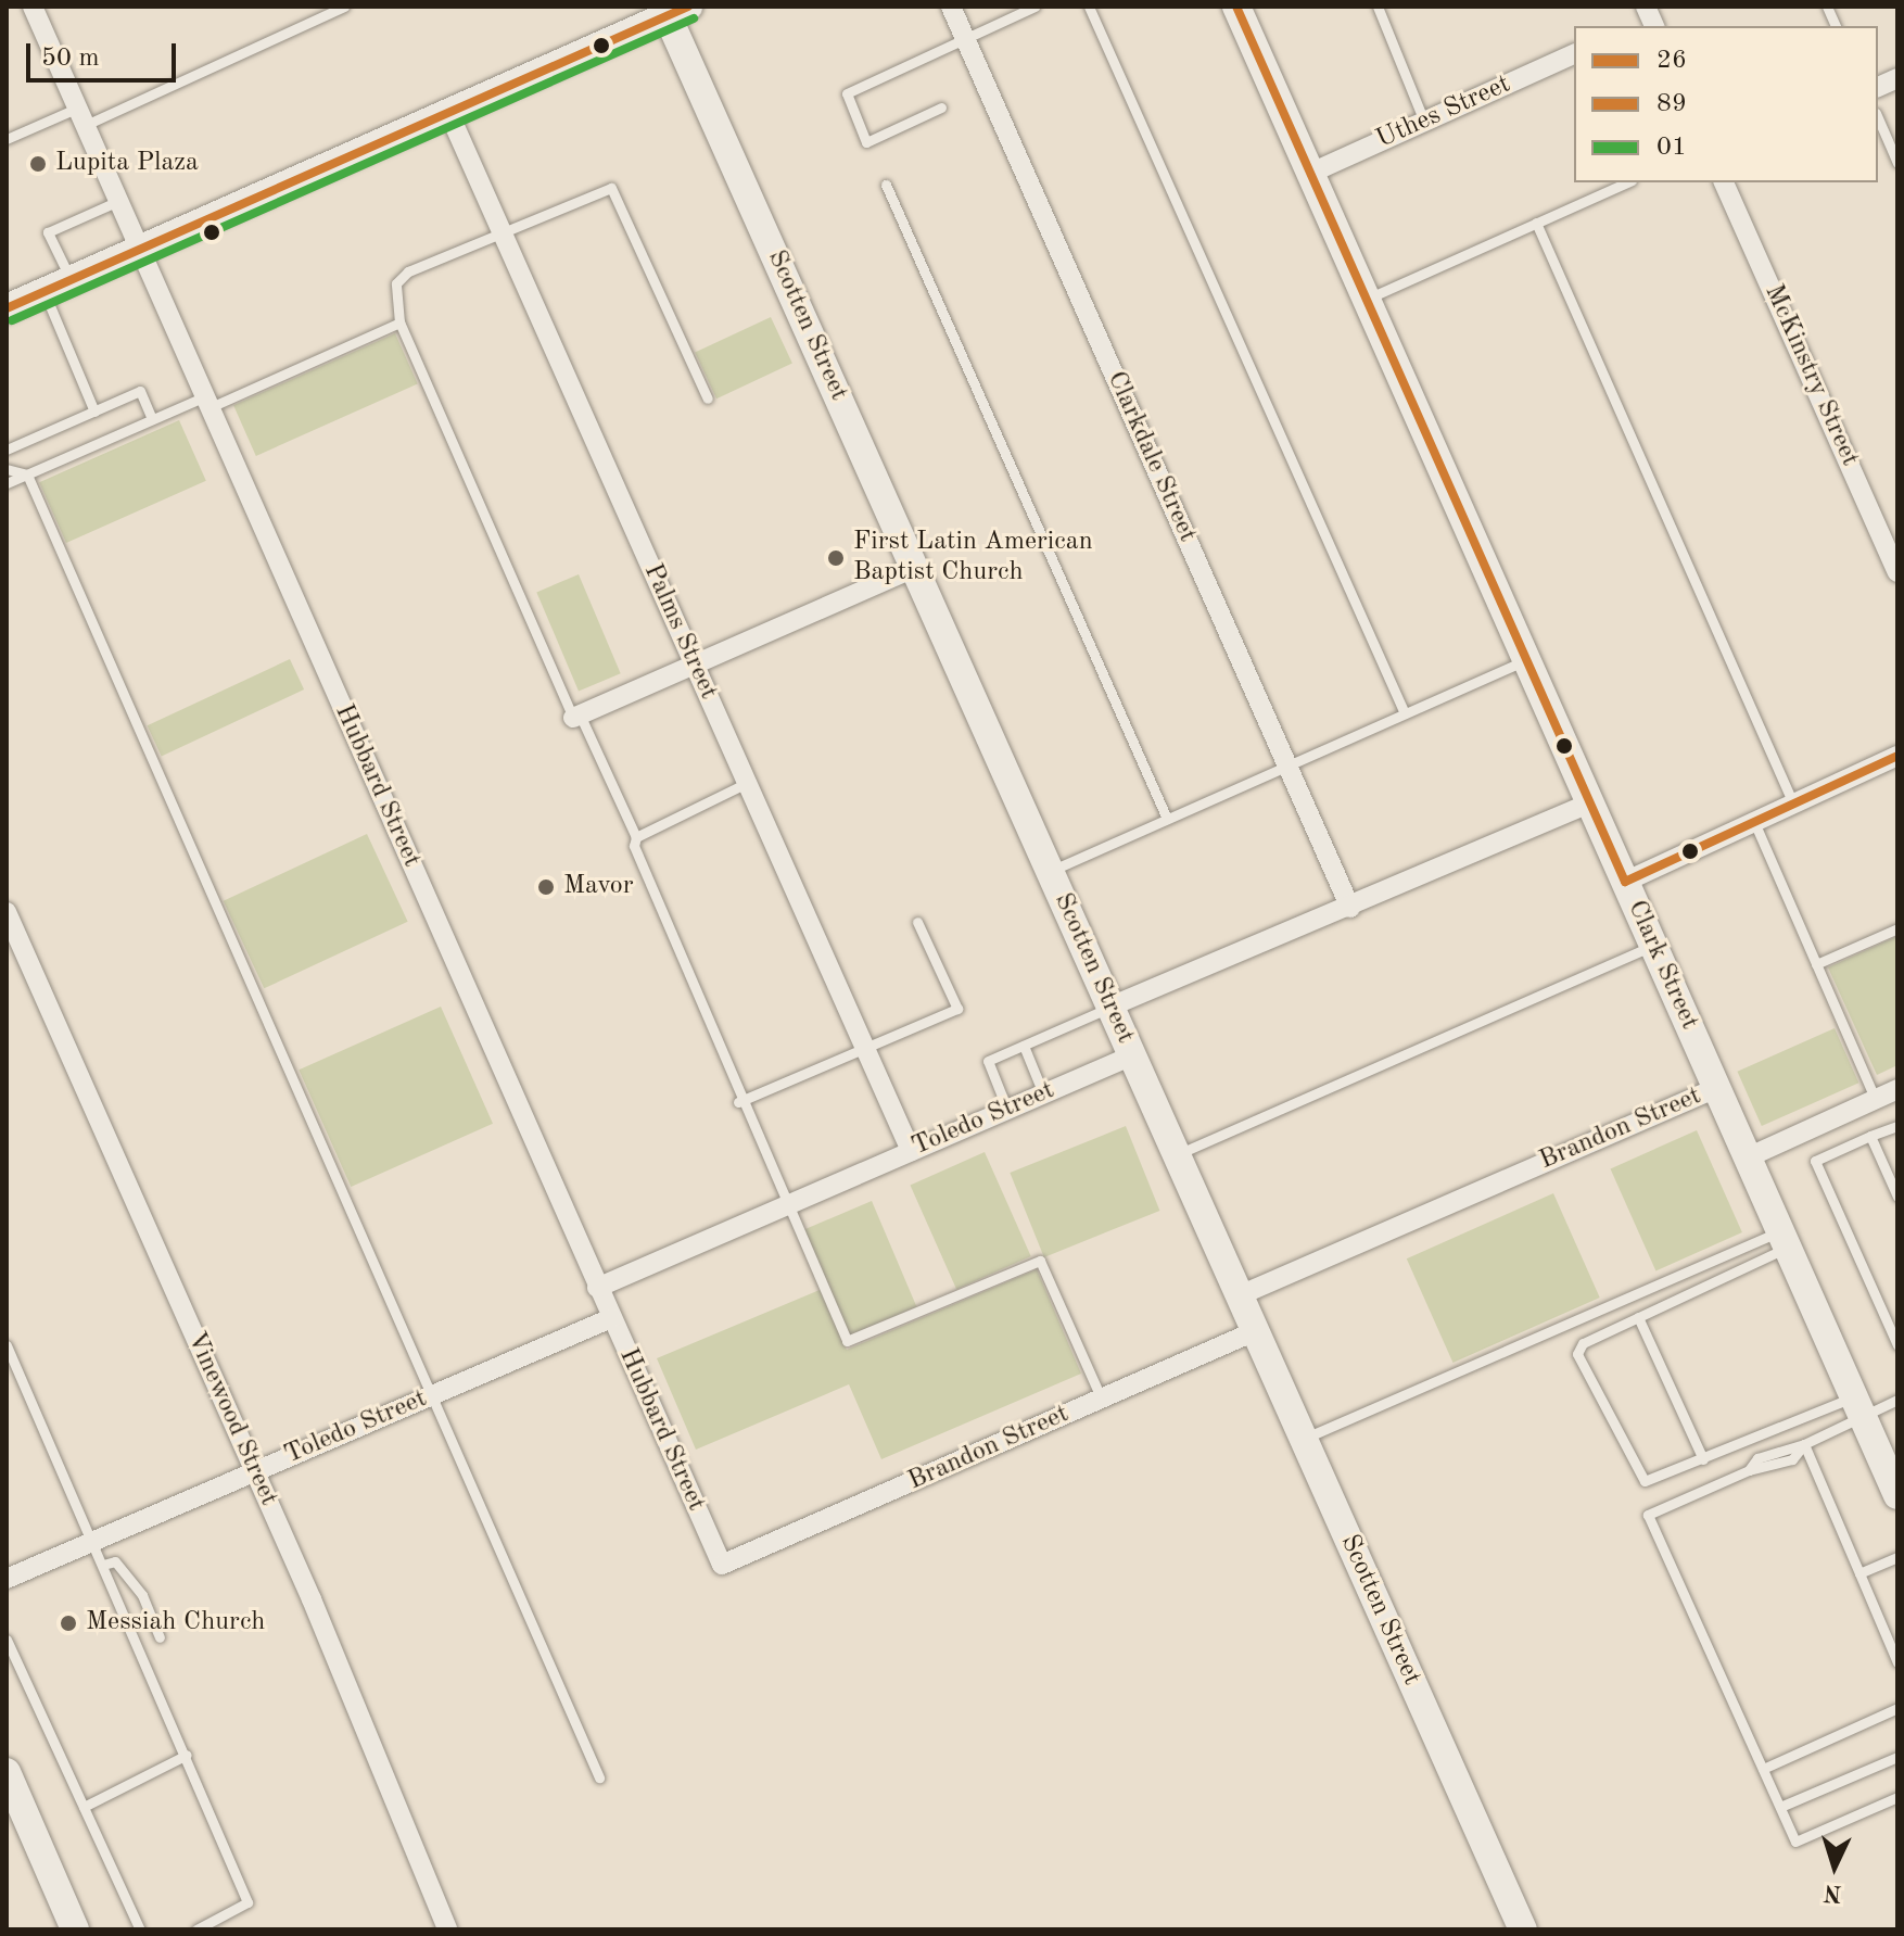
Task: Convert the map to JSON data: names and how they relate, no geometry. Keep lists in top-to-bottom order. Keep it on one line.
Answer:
{"streets":{"street":["Uthes Street","Scotten Street","McKinstry Street","Clarkdale Street","Palms Street","Hubbard Street","Clark Street","Toledo Street","Brandon Street","Vinewood Street"]},"crossings":[["Uthes Street","Clark Street"],["Scotten Street","Toledo Street"],["Scotten Street","Brandon Street"],["Palms Street","Toledo Street"],["Hubbard Street","Toledo Street"],["Hubbard Street","Brandon Street"],["Clark Street","Brandon Street"],["Toledo Street","Vinewood Street"]],"places":["Lupita Plaza","First Latin American Baptist Church","Mavor","Messiah Church"],"lines":["transit line 26","transit line 89","transit line 01"],"legend":["26","89","01"],"scale_bar":"50 m","north":"bottom"}
